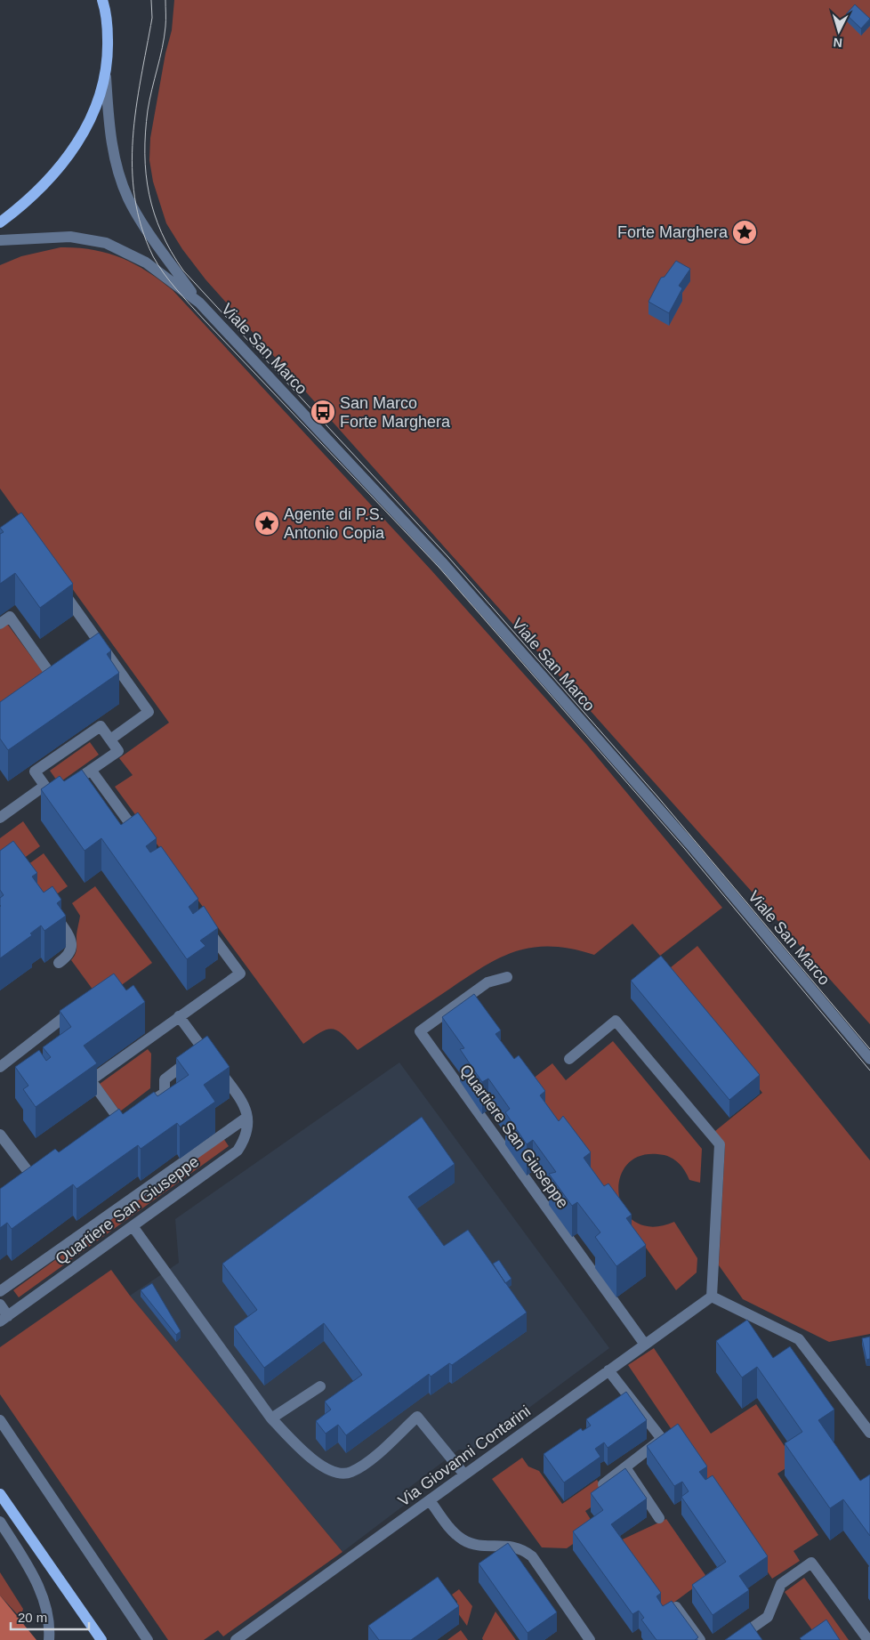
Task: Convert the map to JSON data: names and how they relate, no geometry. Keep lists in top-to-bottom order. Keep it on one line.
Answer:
{"streets":{"street":["Viale San Marco","Quartiere San Giuseppe","Via Giovanni Contarini"]},"crossings":[["Quartiere San Giuseppe","Via Giovanni Contarini"]],"places":{"place":["Forte Marghera","Agente di P.S. Antonio Copia"],"bus stop":["San Marco Forte Marghera"]},"scale_bar":"20 m","north":"bottom"}
